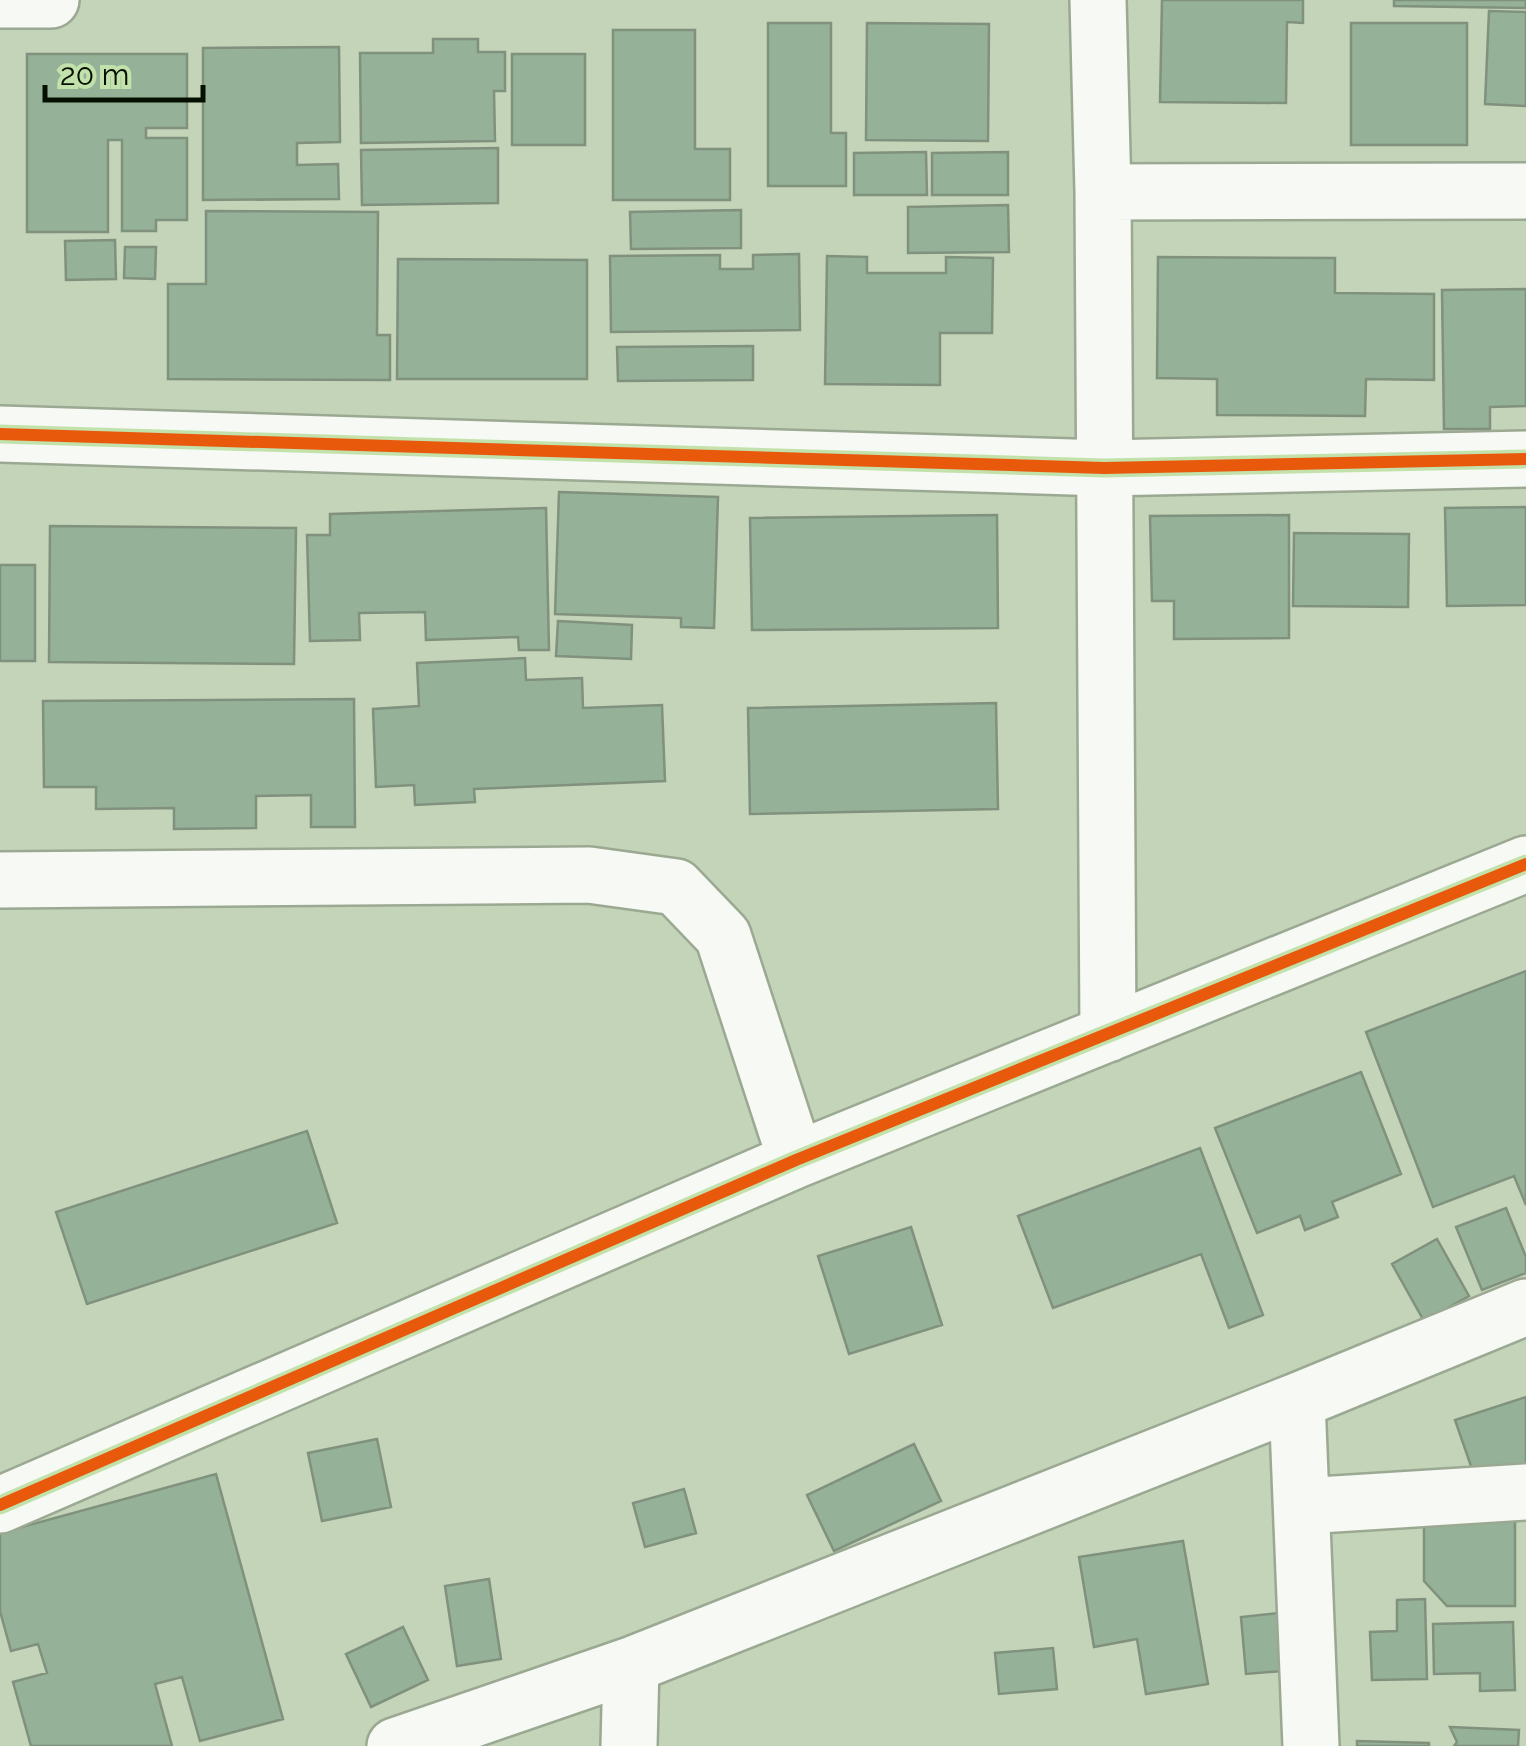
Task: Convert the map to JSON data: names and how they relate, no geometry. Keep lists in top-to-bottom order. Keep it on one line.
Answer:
{"scale_bar":"20 m"}
